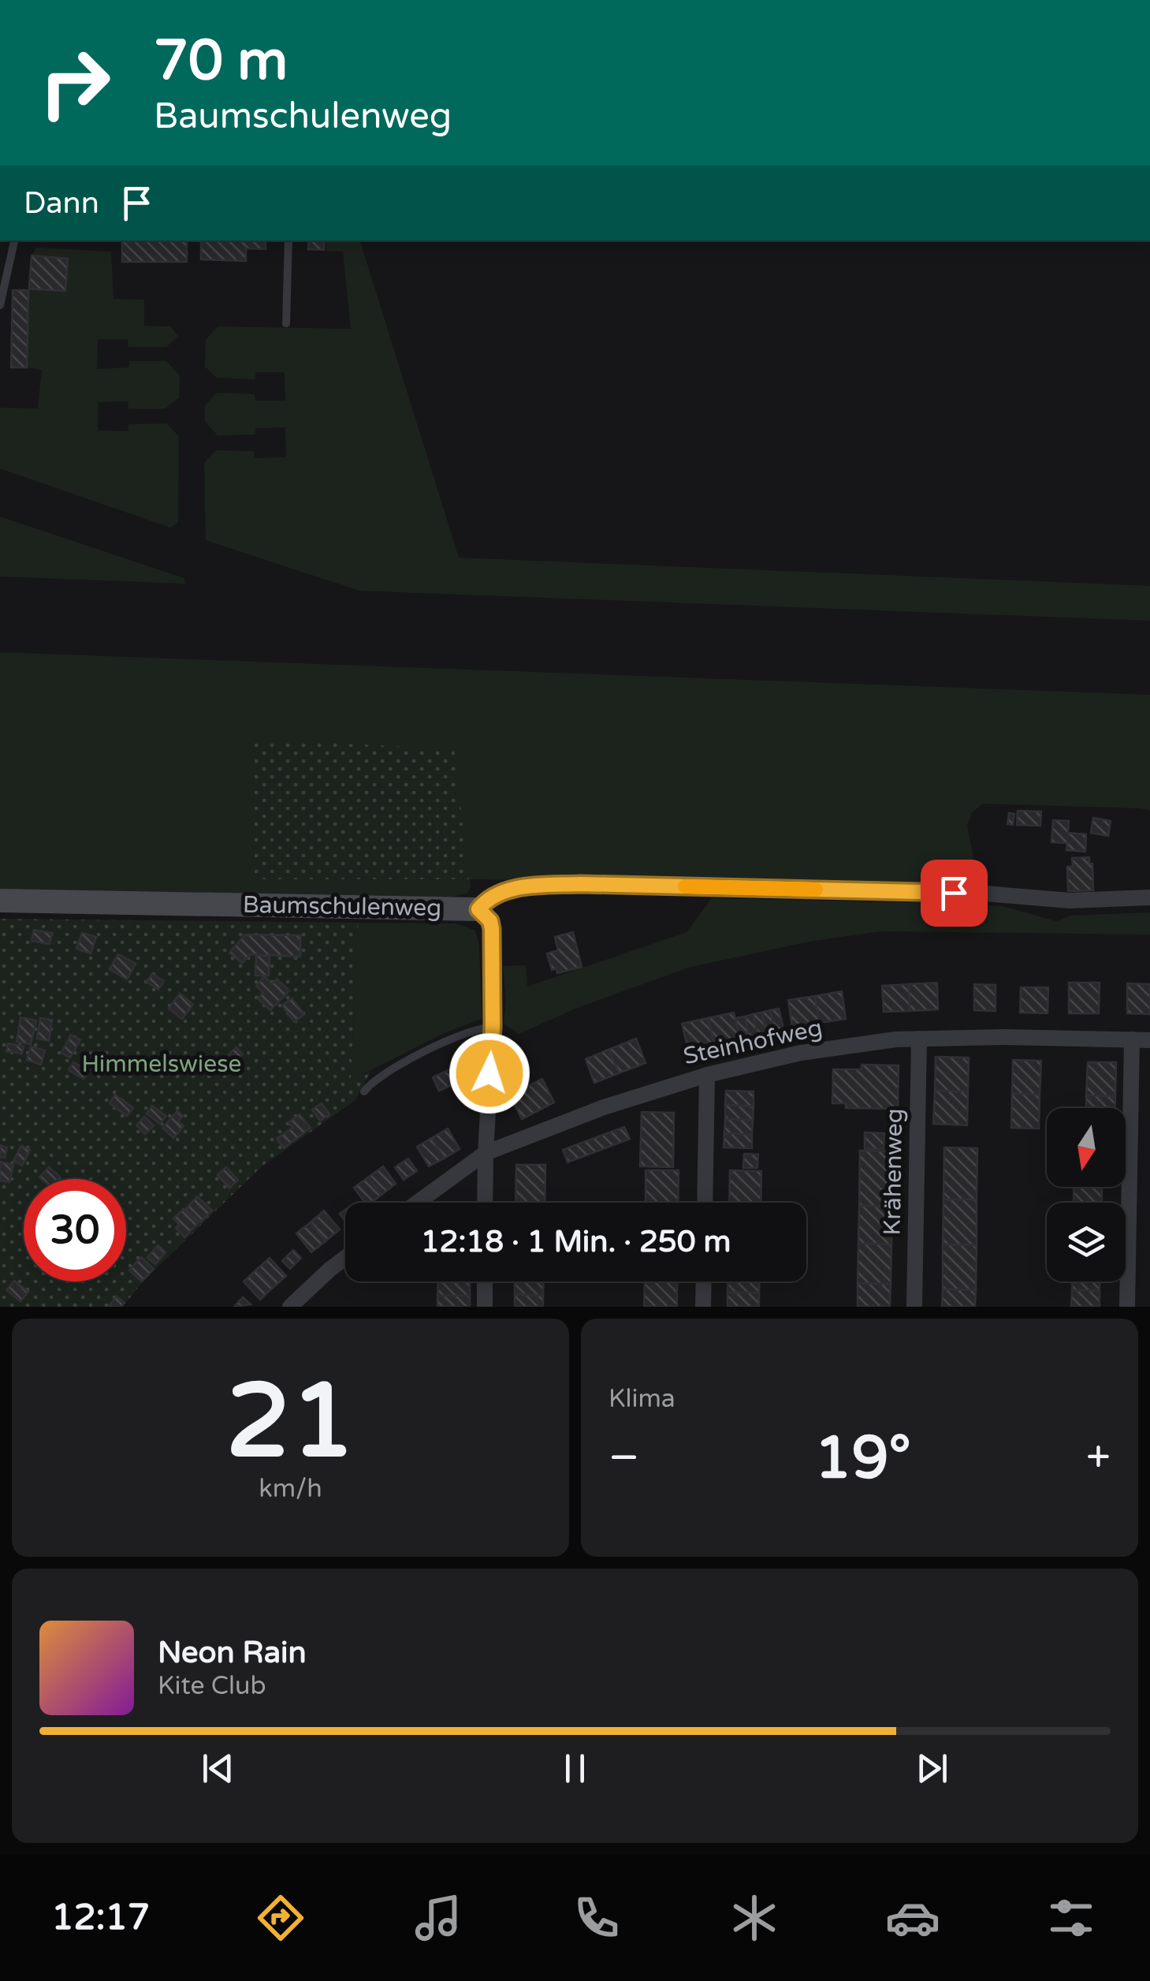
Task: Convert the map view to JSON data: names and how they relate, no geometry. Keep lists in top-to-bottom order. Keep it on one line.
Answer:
{"streets":{"street":["Baumschulenweg","Steinhofweg","Krähenweg"]},"crossings":[["Steinhofweg","Krähenweg"]],"parks":["Himmelswiese"],"north":"bottom","page":{"turn":["70 m","Baumschulenweg"],"then":"Dann","limit":"30","trip":"12:18 · 1 Min. · 250 m","tile":[["21","km/h"],"Klima"],"heat":["−","19°","+"],"song":["Neon Rain","Kite Club"],"tabs":"12:17"}}
